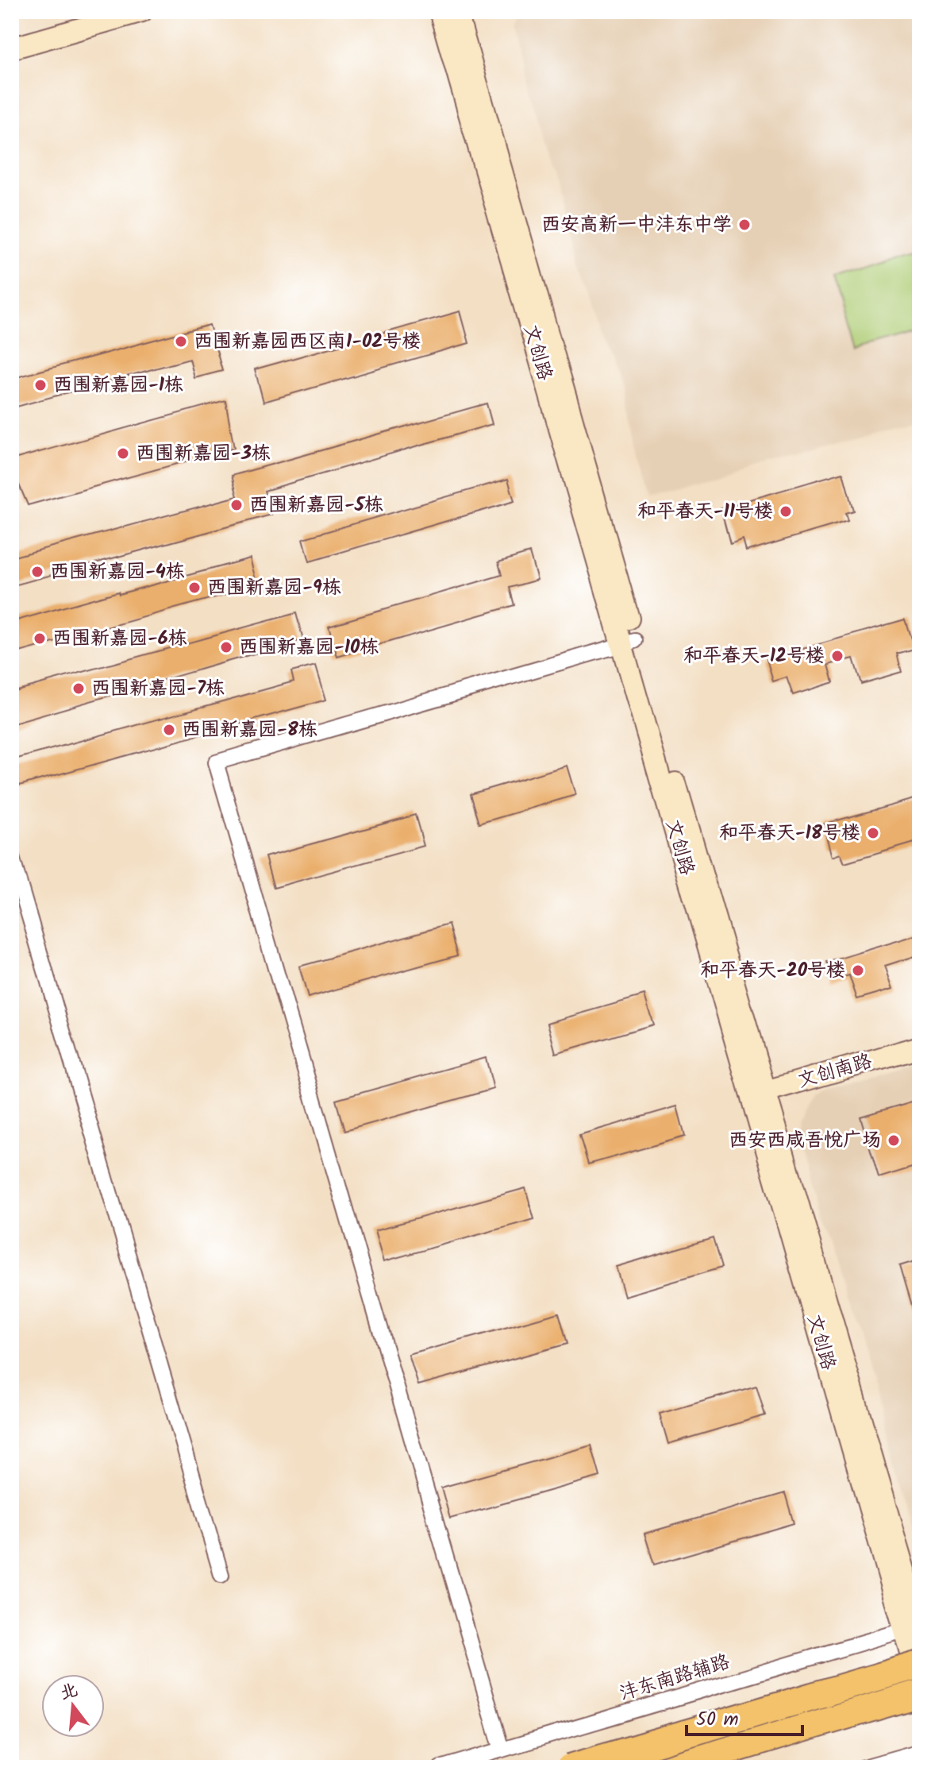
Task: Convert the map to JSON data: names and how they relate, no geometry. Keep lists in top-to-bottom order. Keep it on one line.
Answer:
{"streets":{"street":["文创路","文创南路","沣东南路辅路"]},"crossings":[["文创路","文创南路"],["文创路","沣东南路辅路"]],"places":["西安高新一中沣东中学","西围新嘉园西区南1-02号楼","西围新嘉园-1栋","西围新嘉园-3栋","西围新嘉园-5栋","和平春天-11号楼","西围新嘉园-4栋","西围新嘉园-9栋","西围新嘉园-6栋","西围新嘉园-10栋","和平春天-12号楼","西围新嘉园-7栋","西围新嘉园-8栋","和平春天-18号楼","和平春天-20号楼","西安西咸吾悦广场"],"scale_bar":"50 m","north":"top"}
